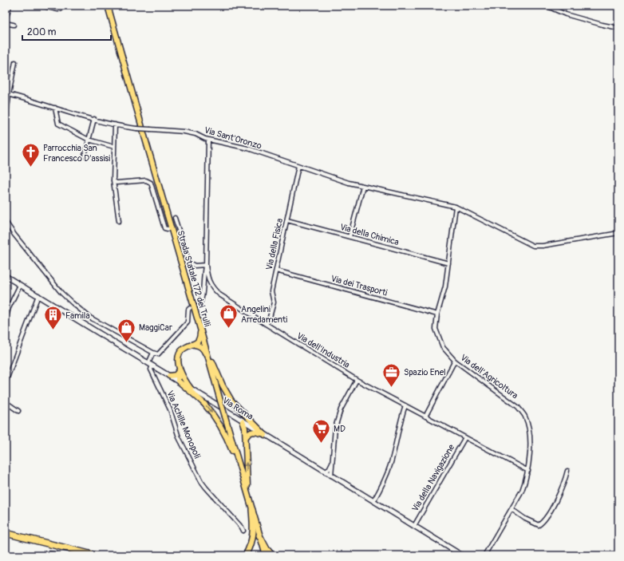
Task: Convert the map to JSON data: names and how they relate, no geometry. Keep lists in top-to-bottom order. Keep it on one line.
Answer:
{"streets":{"main road":["Strada Statale 172 dei Trulli"],"street":["Via Sant'Oronzo","Via della Chimica","Via della Fisica","Via dei Trasporti","Via dell'Industria","Via dell'Agricoltura","Via Roma","Via Achille Monopoli","Via della Navigazione"]},"crossings":[["Via Sant'Oronzo","Via della Fisica"],["Via Sant'Oronzo","Via dell'Industria"],["Via Sant'Oronzo","Via dell'Agricoltura"],["Via della Chimica","Via della Fisica"],["Via della Chimica","Via dell'Agricoltura"],["Via della Fisica","Via dei Trasporti"],["Via della Fisica","Via dell'Industria"],["Via dei Trasporti","Via dell'Agricoltura"],["Via dell'Industria","Via dell'Agricoltura"],["Via dell'Industria","Via della Navigazione"],["Via Roma","Via Achille Monopoli"],["Via Roma","Via della Navigazione"]],"places":{"church":["Parrocchia San Francesco D'assisi"],"shop":["Angelini Arredamenti","MaggiCar"],"building":["Famila"],"office":["Spazio Enel"],"supermarket":["MD"]},"scale_bar":"200 m"}
